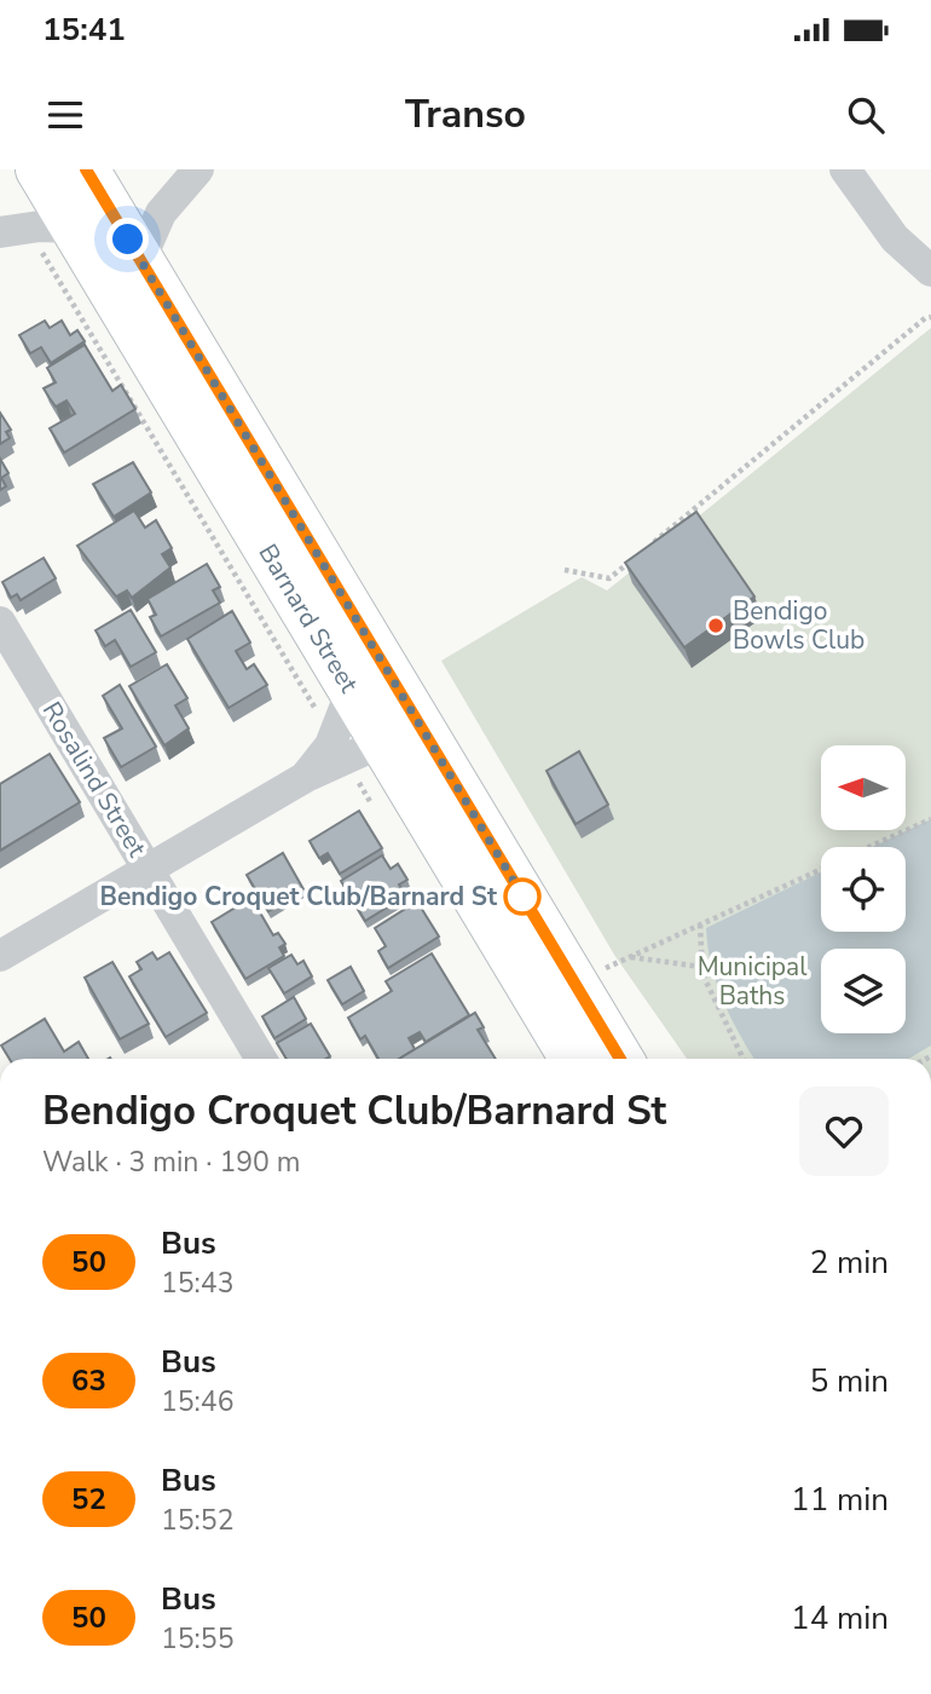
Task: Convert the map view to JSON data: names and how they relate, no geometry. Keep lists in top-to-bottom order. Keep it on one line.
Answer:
{"streets":{"main road":["Barnard Street"],"street":["Rosalind Street"]},"parks":["Municipal Baths"],"places":["Bendigo Bowls Club","Bendigo Croquet Club/Barnard St"],"lines":["bus line 50"],"north":"left","page":{"status":"15:41","header":"Transo","heading":["Bendigo Croquet Club/Barnard St","Walk · 3 min · 190 m"],"list":[{"mark":"50","name":"Bus","note":"15:43","value":"2 min"},{"mark":"63","name":"Bus","note":"15:46","value":"5 min"},{"mark":"52","name":"Bus","note":"15:52","value":"11 min"},{"mark":"50","name":"Bus","note":"15:55","value":"14 min"}]}}
